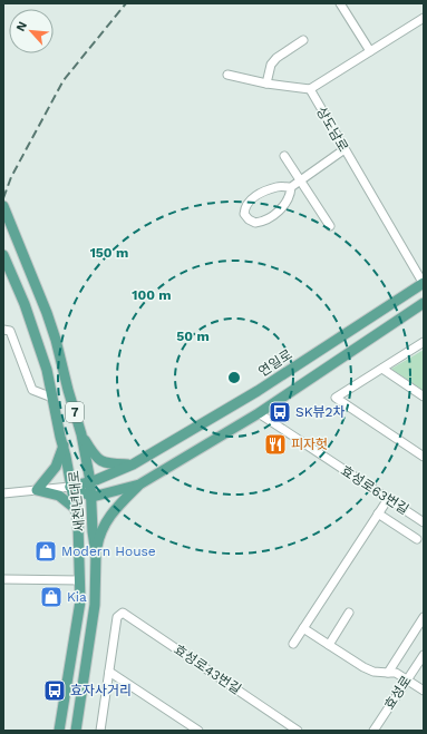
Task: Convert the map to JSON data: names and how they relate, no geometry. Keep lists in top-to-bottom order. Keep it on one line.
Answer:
{"streets":{"main road":["연일로","7","새천년대로"],"street":["상도남로","효성로63번길","효성로43번길","효성로"]},"crossings":[["상도남로","연일로"],["연일로","새천년대로"]],"places":{"bus stop":["SK뷰2차","효자사거리"],"restaurant":["피자헛"],"shop":["Modern House","Kia"]},"north":"top left","rings":["150 m","100 m","50 m"]}
